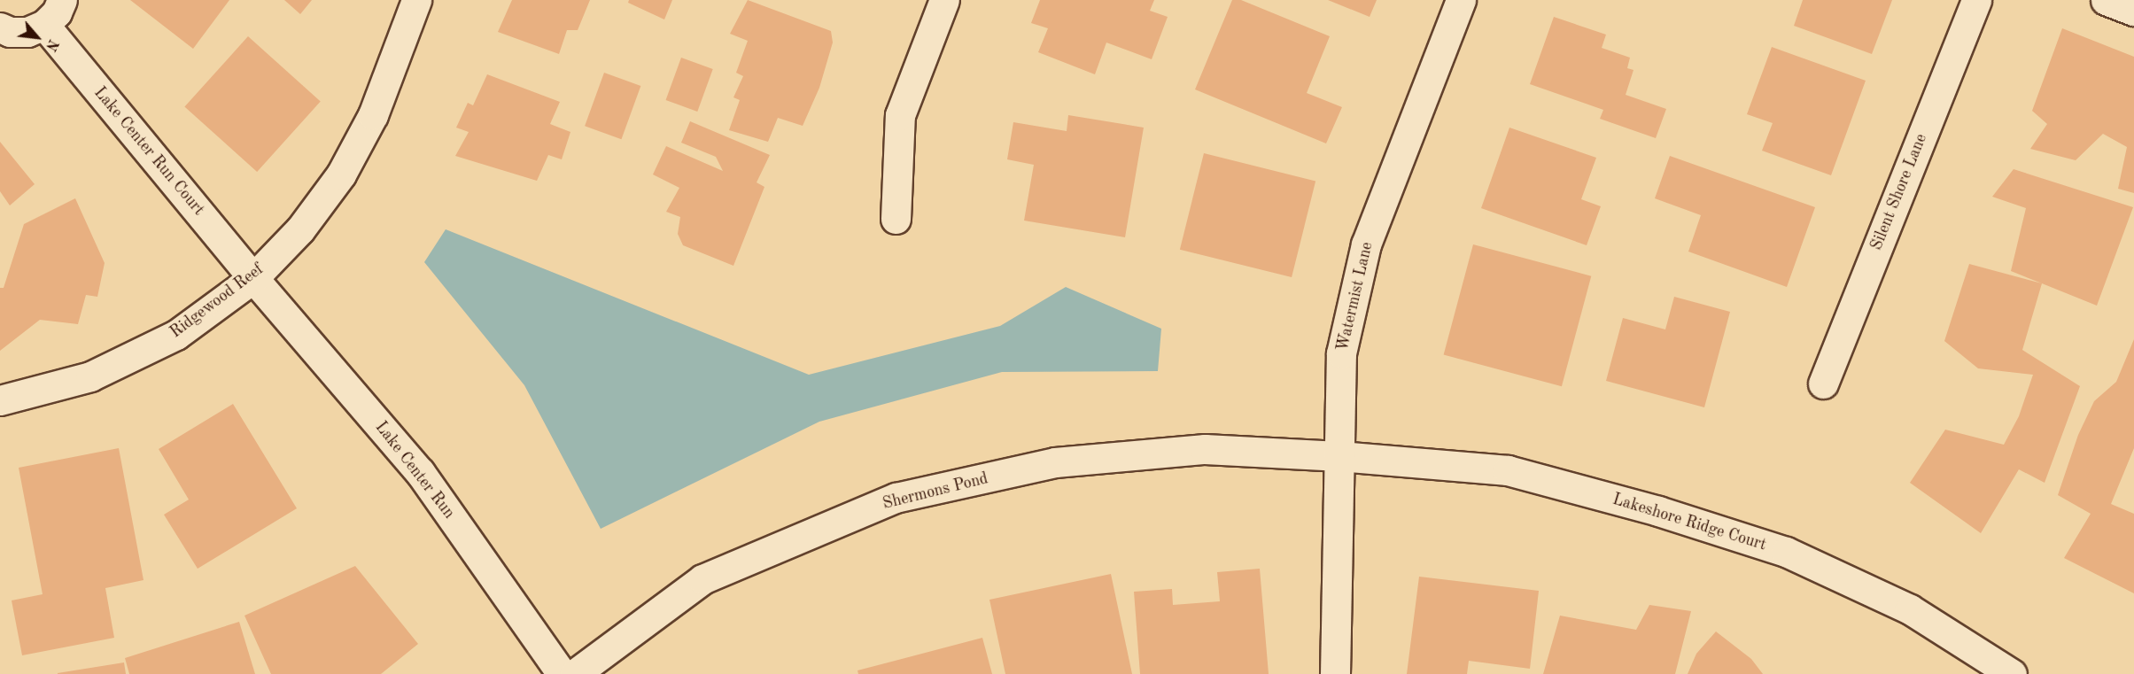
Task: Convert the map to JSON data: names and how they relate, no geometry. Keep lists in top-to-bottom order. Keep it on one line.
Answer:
{"streets":{"street":["Lake Center Run Court","Silent Shore Lane","Watermist Lane","Ridgewood Reef","Lake Center Run","Shermons Pond","Lakeshore Ridge Court"]},"crossings":[["Lake Center Run Court","Ridgewood Reef"],["Lake Center Run Court","Lake Center Run"],["Watermist Lane","Shermons Pond"],["Watermist Lane","Lakeshore Ridge Court"],["Ridgewood Reef","Lake Center Run"],["Shermons Pond","Lakeshore Ridge Court"]],"north":"bottom right"}
